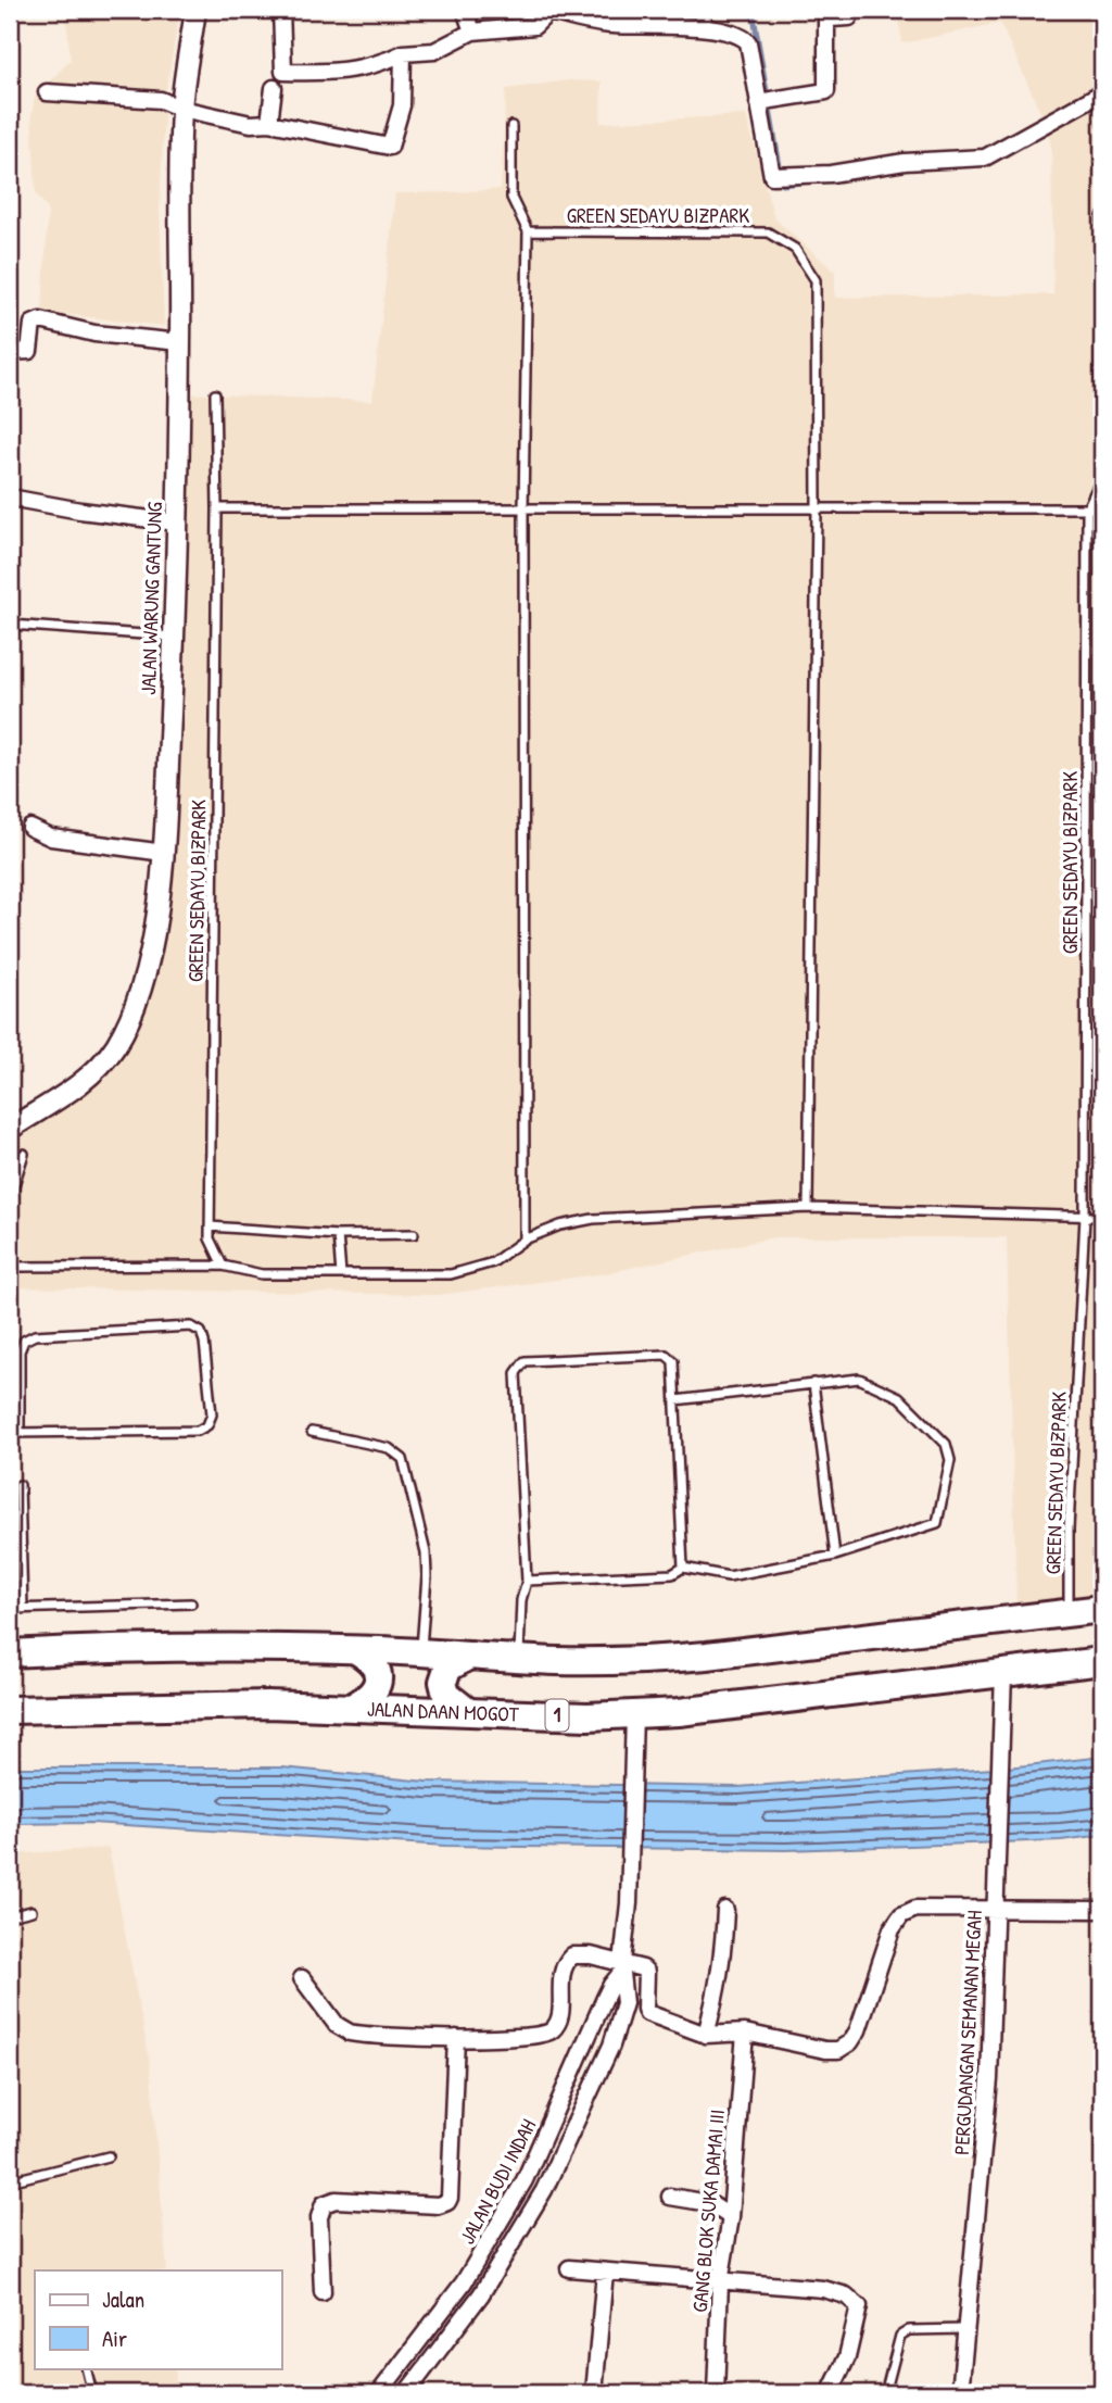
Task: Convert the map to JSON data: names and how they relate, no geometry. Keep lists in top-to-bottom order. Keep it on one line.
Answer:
{"streets":{"highway":["JALAN DAAN MOGOT","1"],"street":["JALAN WARUNG GANTUNG","PERGUDANGAN SEMANAN MEGAH","JALAN BUDI INDAH","GANG BLOK SUKA DAMAI III"],"lane":["GREEN SEDAYU BIZPARK"]},"crossings":[["JALAN DAAN MOGOT","PERGUDANGAN SEMANAN MEGAH"],["JALAN DAAN MOGOT","JALAN BUDI INDAH"]],"legend":["Jalan","Air"]}
